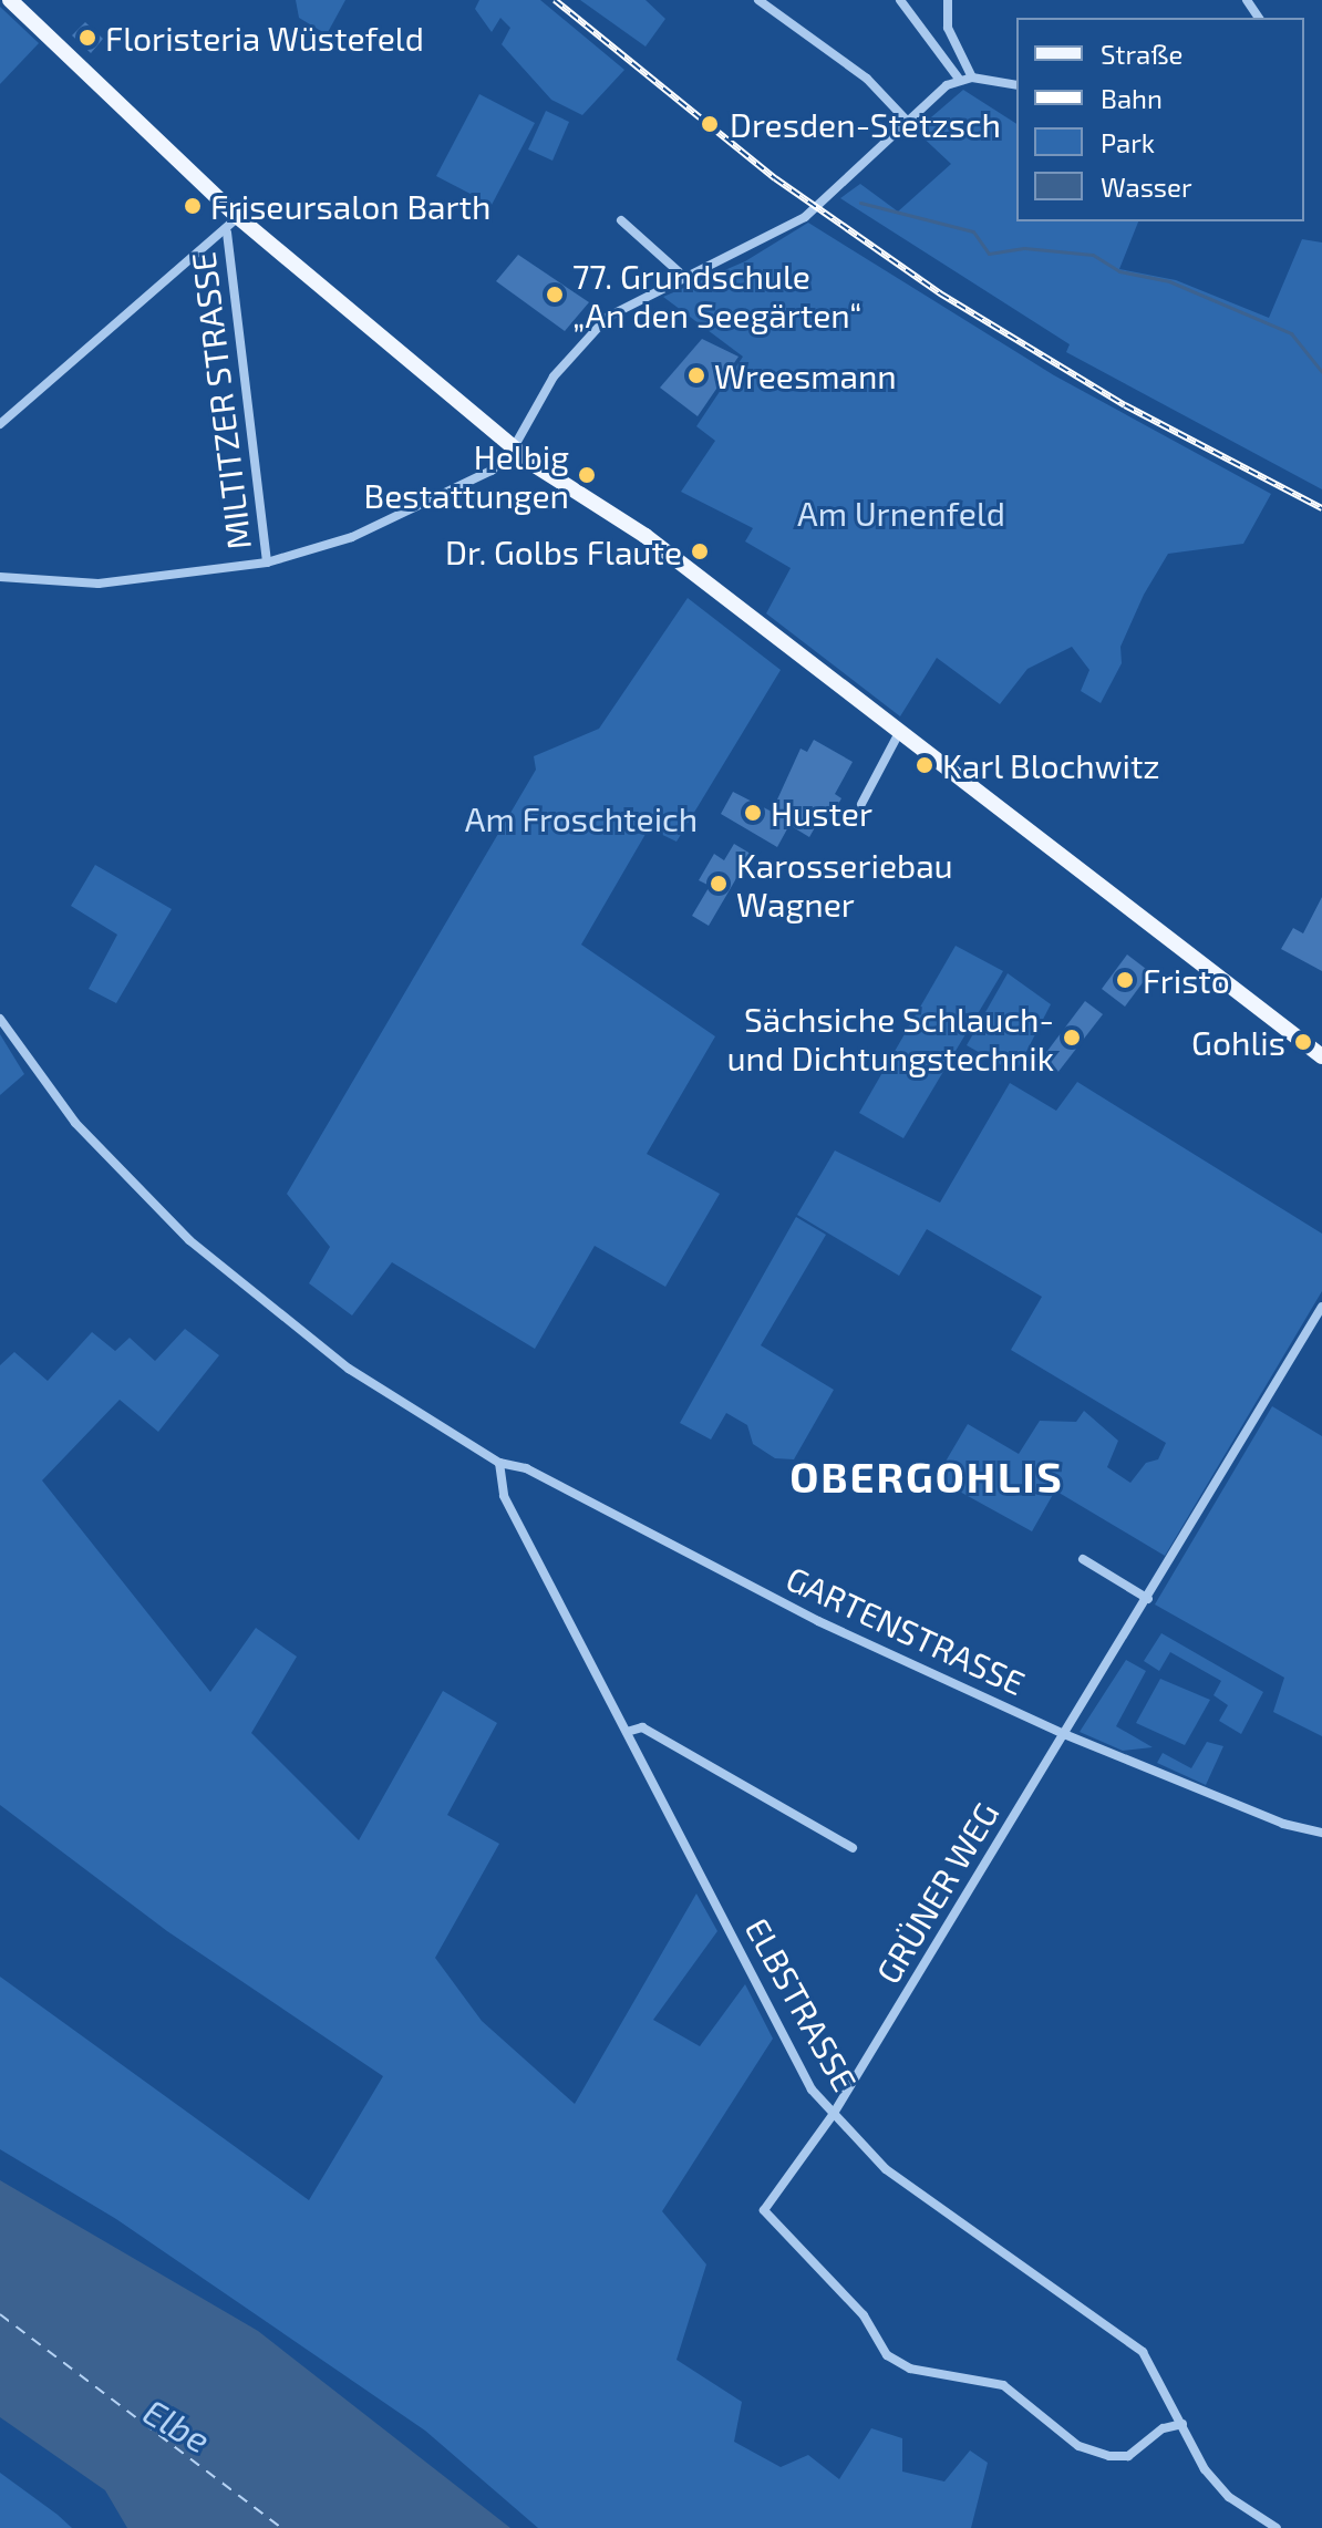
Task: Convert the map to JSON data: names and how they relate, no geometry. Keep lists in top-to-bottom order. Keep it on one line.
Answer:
{"streets":{"street":["MILTITZER STRASSE","GARTENSTRASSE","GRÜNER WEG","ELBSTRASSE"]},"crossings":[["GARTENSTRASSE","GRÜNER WEG"],["GARTENSTRASSE","ELBSTRASSE"],["GRÜNER WEG","ELBSTRASSE"]],"districts":["OBERGOHLIS"],"water":["Elbe"],"parks":["Am Urnenfeld","Am Froschteich"],"places":["Floristeria Wüstefeld","Dresden-Stetzsch","Friseursalon Barth","77. Grundschule „An den Seegärten“","Wreesmann","Helbig Bestattungen","Dr. Golbs Flaute","Karl Blochwitz","Huster","Karosseriebau Wagner","Fristo","Sächsiche Schlauch- und Dichtungstechnik","Gohlis"],"legend":["Straße","Bahn","Park","Wasser"]}
